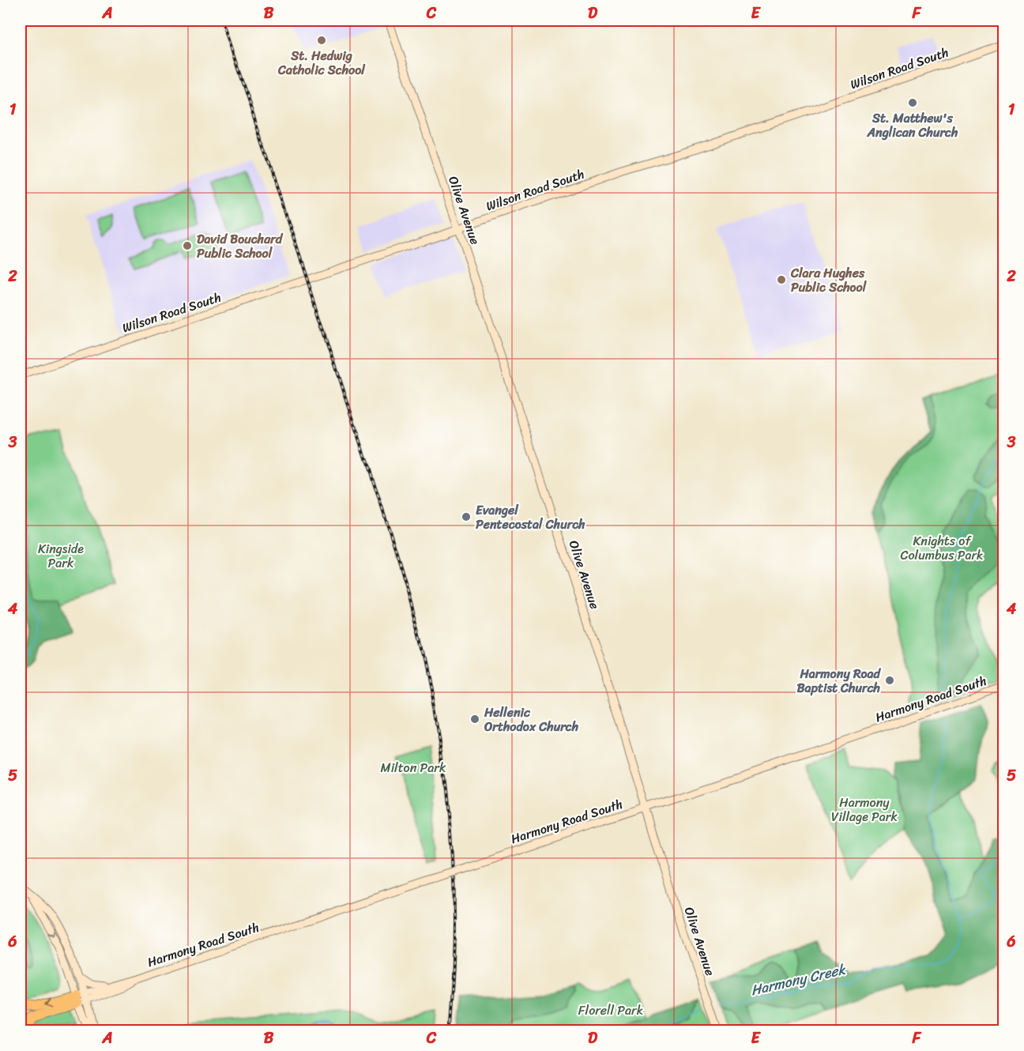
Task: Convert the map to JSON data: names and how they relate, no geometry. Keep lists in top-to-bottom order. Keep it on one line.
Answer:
{"streets":{"main road":["Wilson Road South","Olive Avenue","Harmony Road South"]},"crossings":[["Wilson Road South","Olive Avenue"],["Olive Avenue","Harmony Road South"]],"water":["Harmony Creek"],"parks":["Knights of Columbus Park","Kingside Park","Milton Park","Harmony Village Park","Florell Park"],"places":["St. Hedwig Catholic School","St. Matthew's Anglican Church","David Bouchard Public School","Clara Hughes Public School","Evangel Pentecostal Church","Harmony Road Baptist Church","Hellenic Orthodox Church"],"grid":{"columns":["A","B","C","D","E","F"],"rows":["1","2","3","4","5","6"]}}
